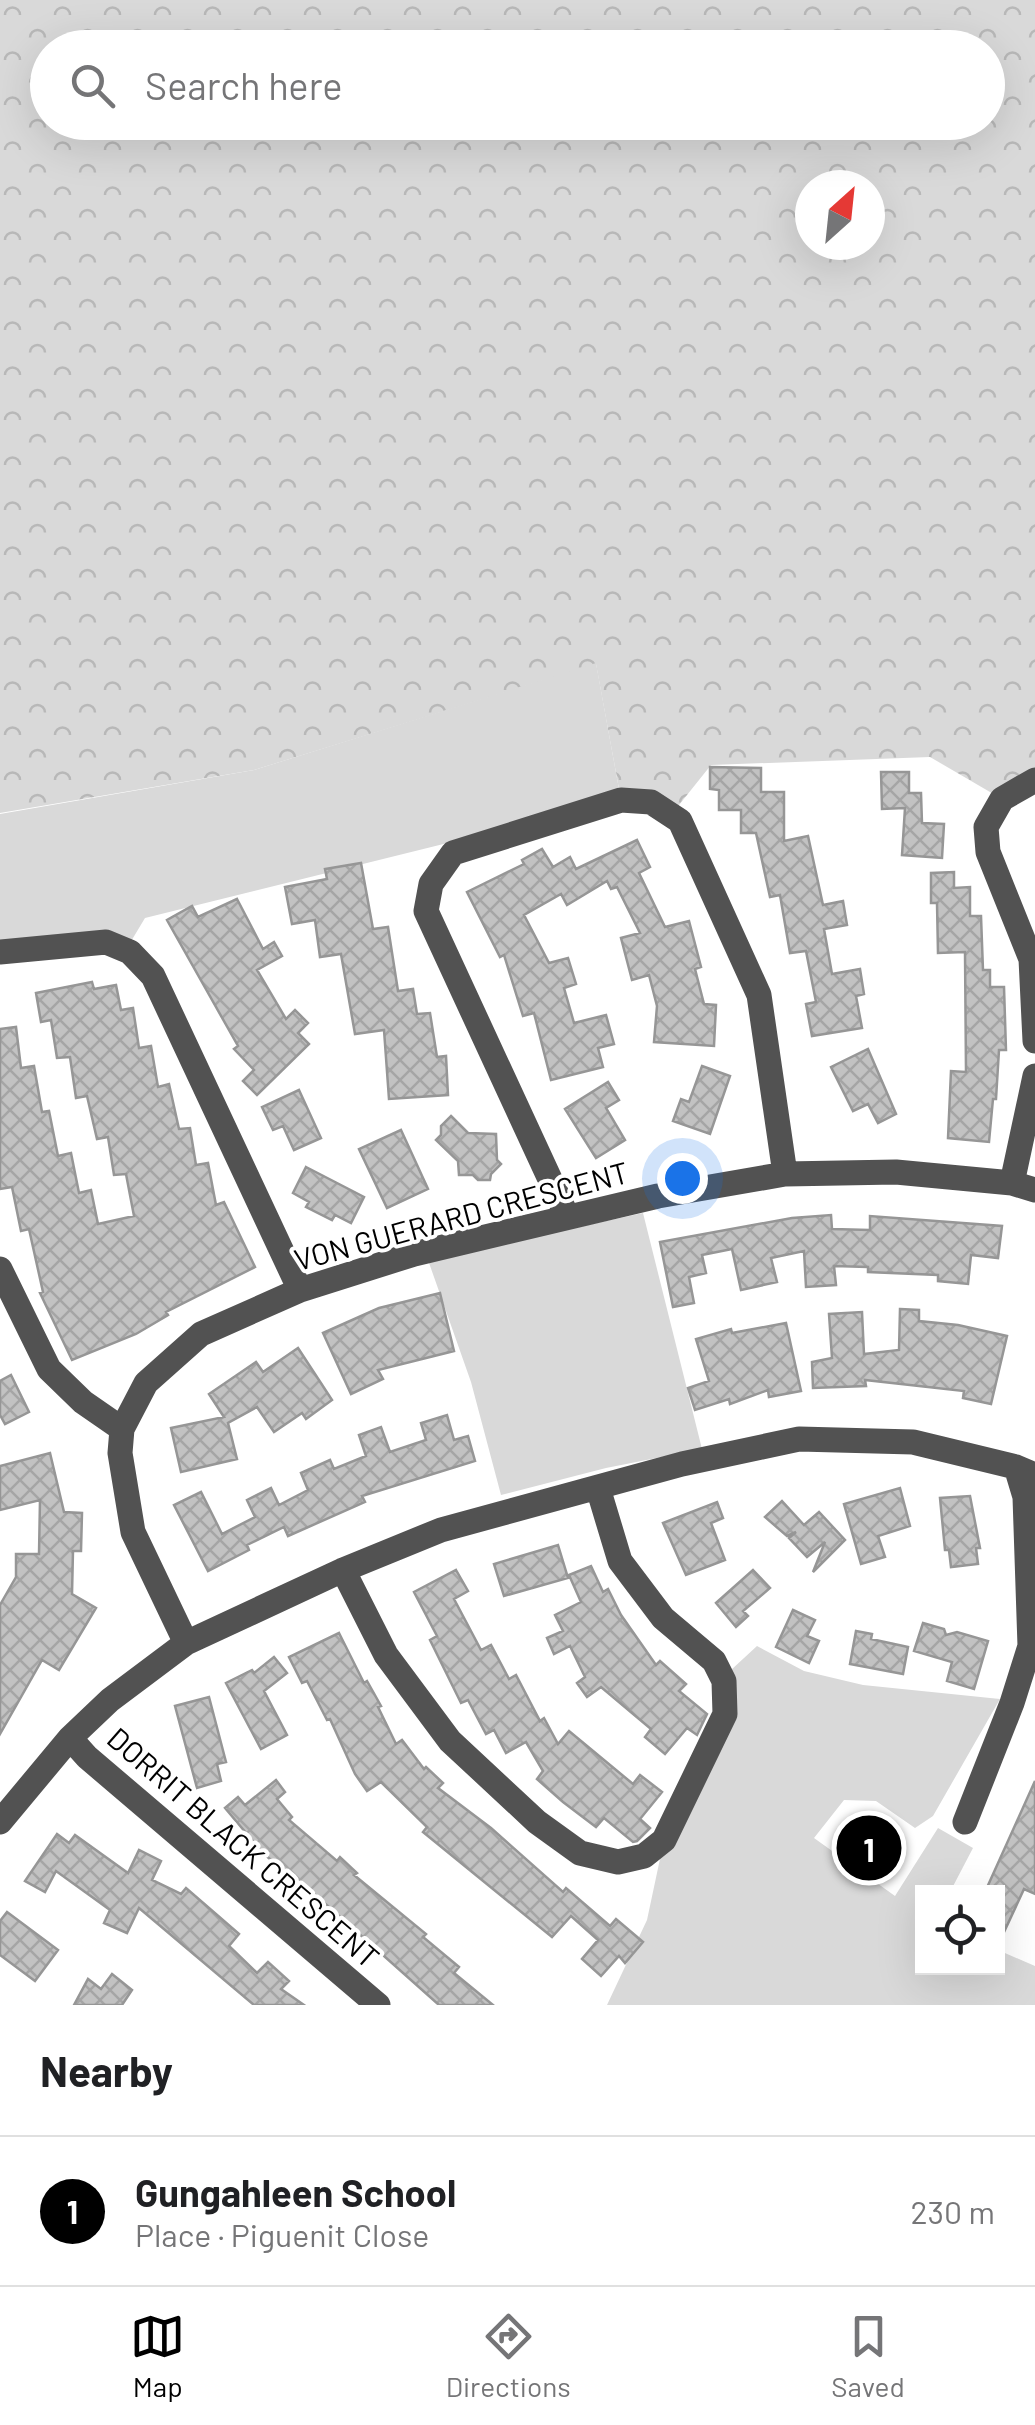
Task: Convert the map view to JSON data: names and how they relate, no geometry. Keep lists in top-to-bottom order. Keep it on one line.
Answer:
{"streets":{"street":["VON GUERARD CRESCENT","DORRIT BLACK CRESCENT"]},"north":"top right","page":{"search":"Search here","pins":"1","heading":"Nearby","list":[{"mark":"1","name":"Gungahleen School","note":"Place · Piguenit Close","value":"230 m"}],"nav":["Map","Directions","Saved"]}}
